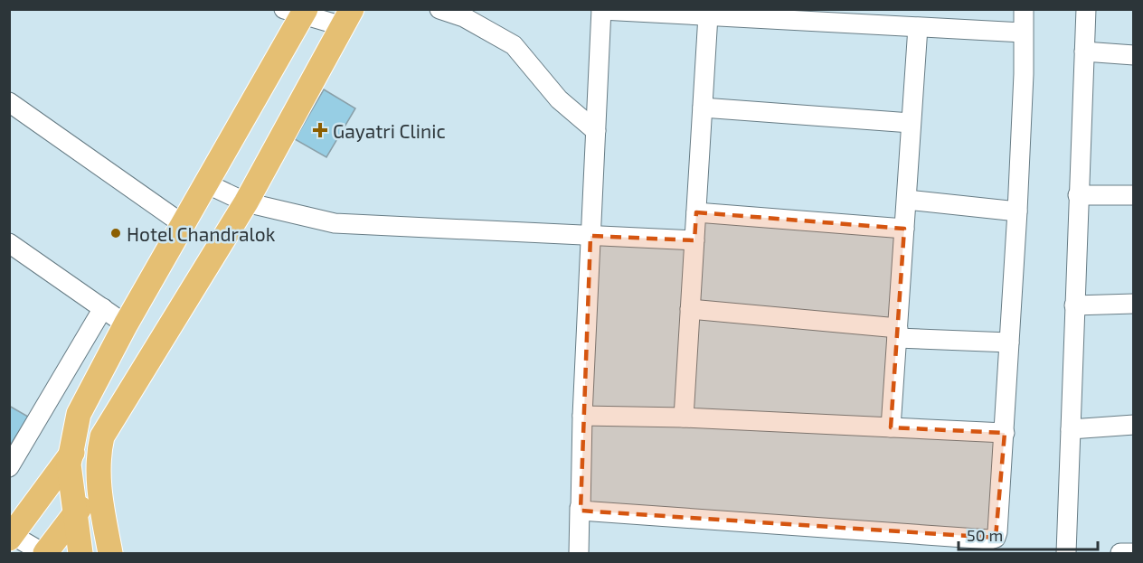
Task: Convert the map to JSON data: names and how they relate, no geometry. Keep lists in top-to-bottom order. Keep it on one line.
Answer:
{"places":{"health":["Gayatri Clinic"],"other":["Hotel Chandralok"]},"scale_bar":"50 m"}
